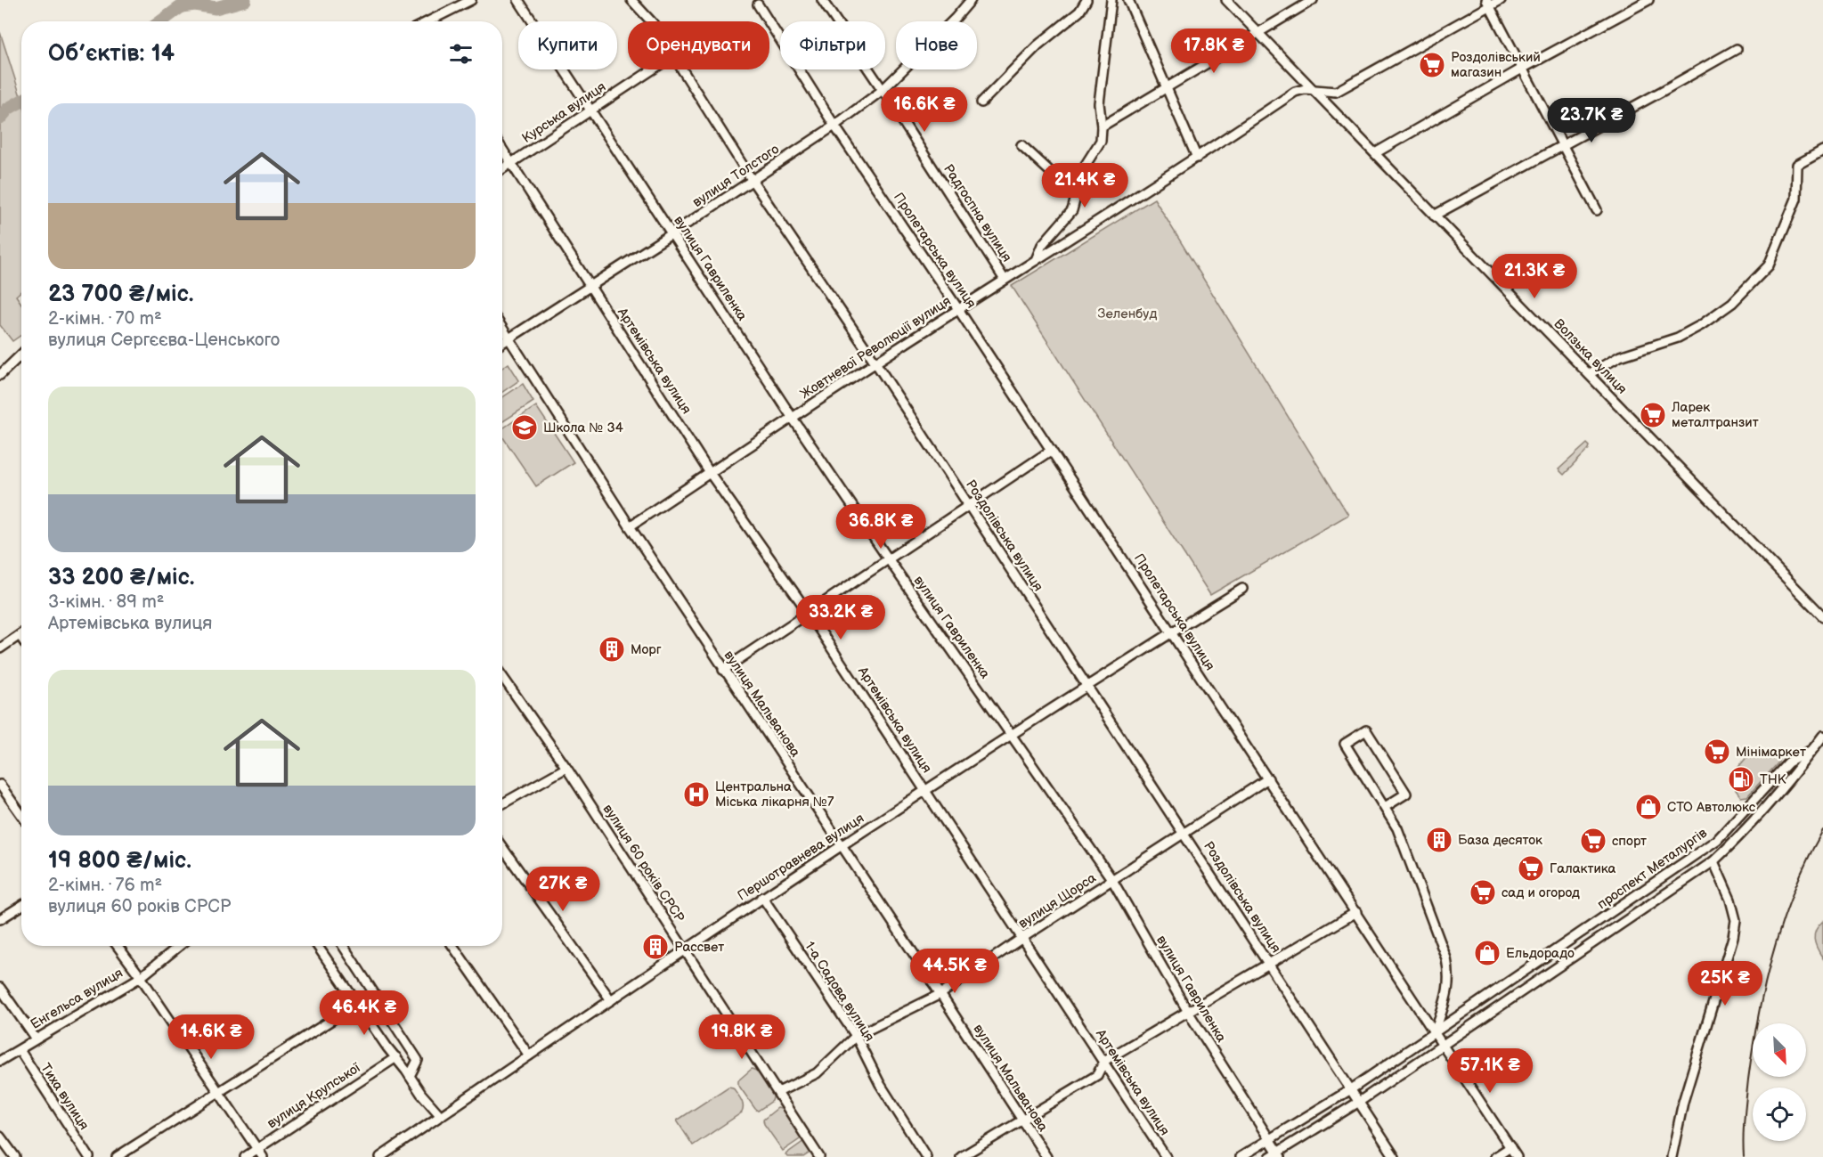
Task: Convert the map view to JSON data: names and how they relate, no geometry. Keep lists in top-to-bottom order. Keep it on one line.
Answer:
{"streets":{"street":["Курська вулиця","вулиця Толстого","Радгоспна вулиця","Пролетарська вулиця","вулиця Гавриленка","Жовтневої Революції вулиця","Волзька вулиця","Артемівська вулиця","Роздолівська вулиця","вулиця Мальванова","Першотравнева вулиця","вулиця 60 років СРСР","проспект Металургів","вулиця Щорса","1-а Садова вулиця","Енгельса вулиця","вулиця Крупської","Тиха вулиця"]},"crossings":[["Курська вулиця","вулиця Гавриленка"],["Курська вулиця","Артемівська вулиця"],["вулиця Толстого","Радгоспна вулиця"],["вулиця Толстого","Пролетарська вулиця"],["вулиця Толстого","вулиця Гавриленка"],["вулиця Толстого","Артемівська вулиця"],["вулиця Толстого","Роздолівська вулиця"],["вулиця Толстого","вулиця Мальванова"],["Радгоспна вулиця","Жовтневої Революції вулиця"],["Пролетарська вулиця","Жовтневої Революції вулиця"],["Пролетарська вулиця","Першотравнева вулиця"],["Пролетарська вулиця","проспект Металургів"],["Пролетарська вулиця","вулиця Щорса"],["вулиця Гавриленка","Жовтневої Революції вулиця"],["вулиця Гавриленка","Першотравнева вулиця"],["вулиця Гавриленка","проспект Металургів"],["вулиця Гавриленка","вулиця Щорса"],["Жовтневої Революції вулиця","Волзька вулиця"],["Жовтневої Революції вулиця","Артемівська вулиця"],["Жовтневої Революції вулиця","Роздолівська вулиця"],["Жовтневої Революції вулиця","вулиця Мальванова"],["Артемівська вулиця","Першотравнева вулиця"],["Артемівська вулиця","вулиця Щорса"],["Роздолівська вулиця","Першотравнева вулиця"],["Роздолівська вулиця","проспект Металургів"],["Роздолівська вулиця","вулиця Щорса"],["вулиця Мальванова","Першотравнева вулиця"],["вулиця Мальванова","вулиця Щорса"],["Першотравнева вулиця","вулиця 60 років СРСР"],["Першотравнева вулиця","1-а Садова вулиця"],["вулиця 60 років СРСР","вулиця Щорса"],["вулиця Щорса","1-а Садова вулиця"],["Енгельса вулиця","Тиха вулиця"]],"parks":["Зеленбуд"],"places":{"supermarket":["Роздолівський магазин","Ларек металтранзит","Мінімаркет","спорт","Галактика","сад и огород"],"school or university":["Школа № 34"],"building":["Морг","База десяток","Рассвет"],"fuel station":["ТНК"],"hospital":["Центральна Міська лікарня №7"],"shop":["СТО Автолюкс","Ельдорадо"]},"north":"bottom right","page":{"chip":["Купити","Орендувати","Фільтри","Нове"],"heading":"Об’єктів: 14","price":["17.8K ₴","16.6K ₴","23.7K ₴","21.4K ₴","21.3K ₴","36.8K ₴","33.2K ₴","27K ₴","44.5K ₴","25K ₴","46.4K ₴","14.6K ₴","19.8K ₴","57.1K ₴"],"list":[{"name":"23 700 ₴/міс.","note":"2-кімн. · 70 m² · вулиця Сергєєва-Ценського"},{"name":"33 200 ₴/міс.","note":"3-кімн. · 89 m² · Артемівська вулиця"},{"name":"19 800 ₴/міс.","note":"2-кімн. · 76 m² · вулиця 60 років СРСР"}]}}
